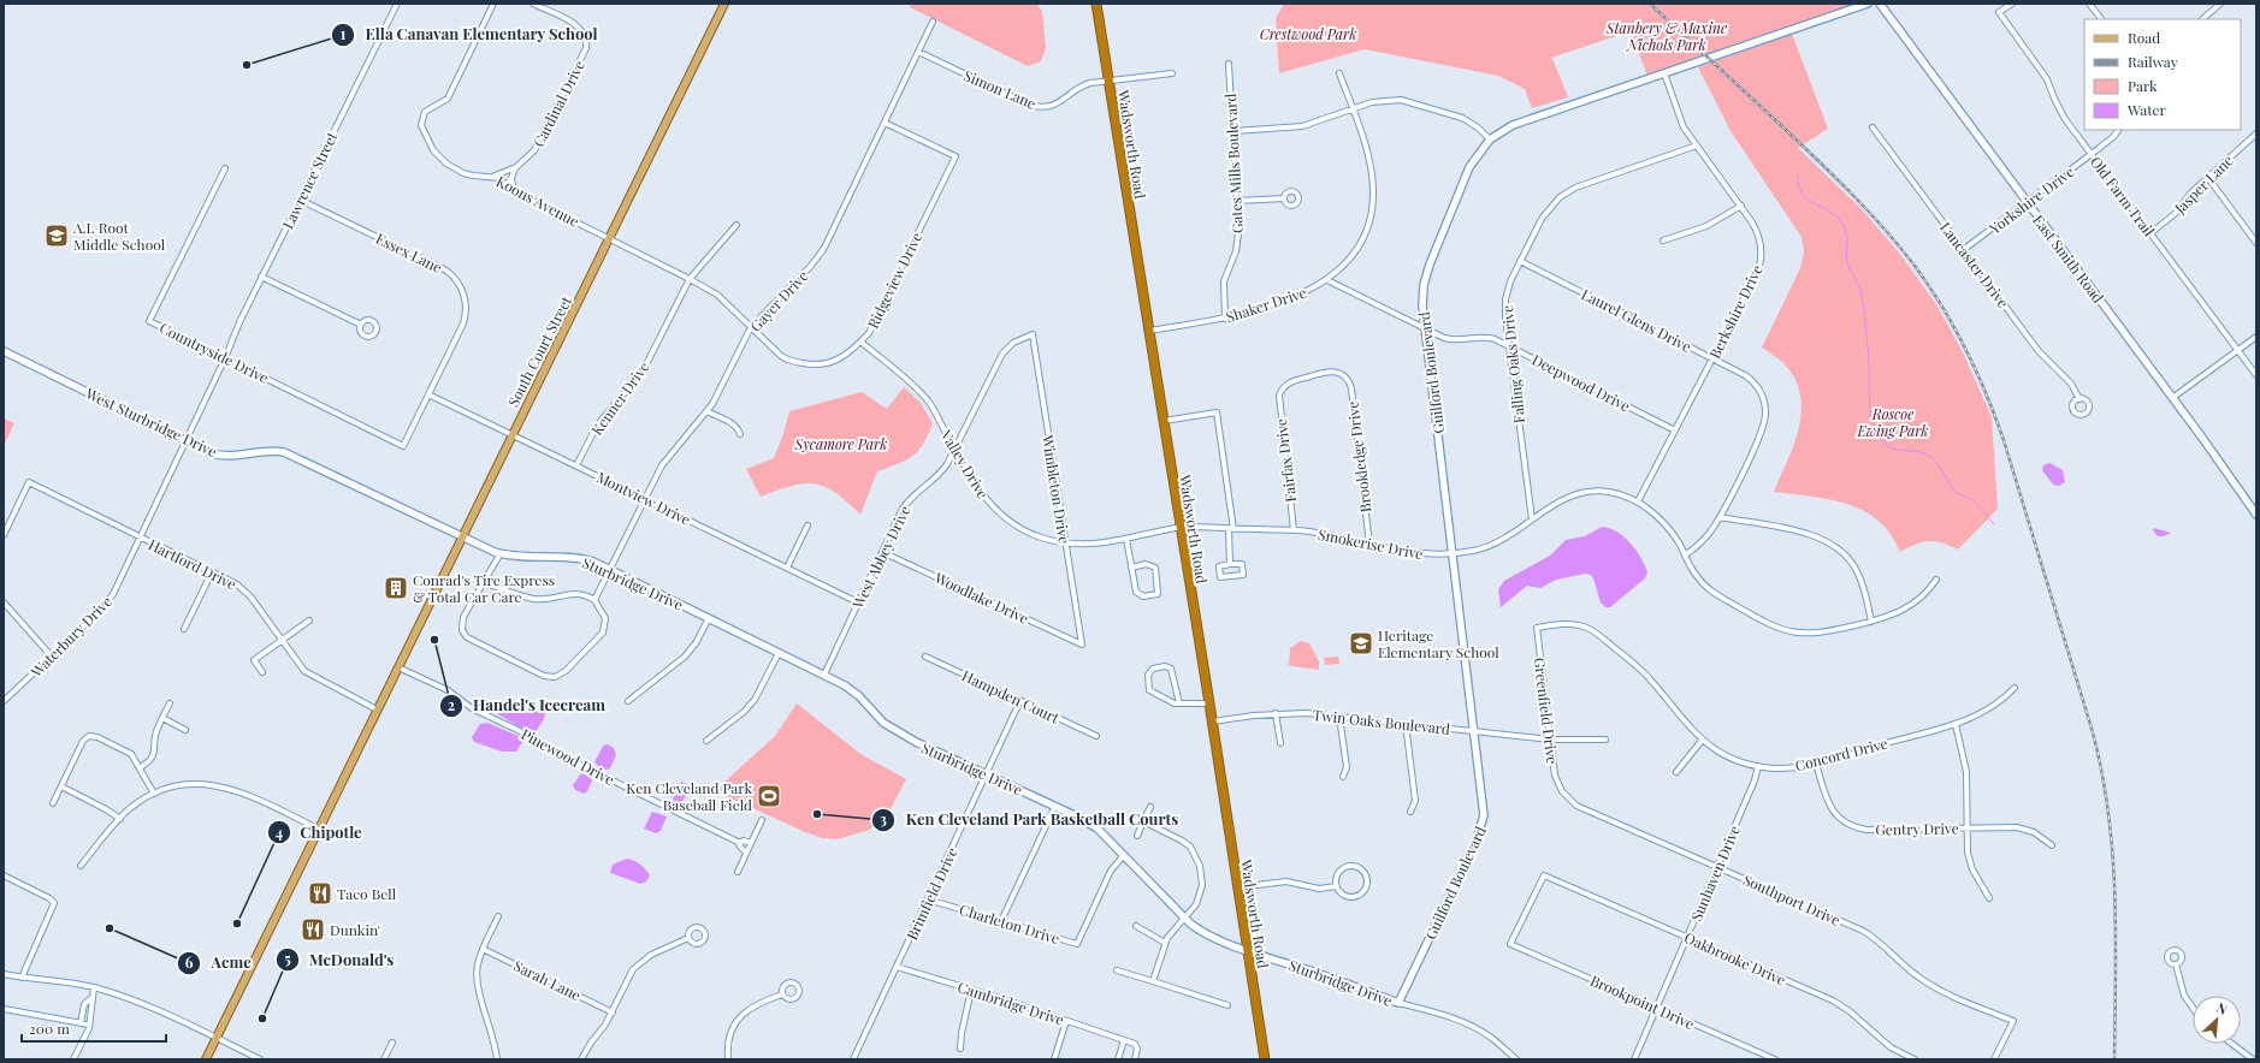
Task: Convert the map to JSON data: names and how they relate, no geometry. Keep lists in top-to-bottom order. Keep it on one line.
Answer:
{"streets":{"highway":["Wadsworth Road"],"main road":["South Court Street"],"street":["Simon Lane","Cardinal Drive","Gates Mills Boulevard","Lawrence Street","Jasper Lane","Old Farm Trail","Yorkshire Drive","Koons Avenue","Essex Lane","East Smith Road","Lancaster Drive","Ridgeview Drive","Gayer Drive","Shaker Drive","Berkshire Drive","Laurel Glens Drive","Countryside Drive","Falling Oaks Drive","Guilford Boulevard","Deepwood Drive","Kenner Drive","West Sturbridge Drive","Brookledge Drive","Fairfax Drive","Valley Drive","Wimbleton Drive","Montview Drive","Smokerise Drive","West Abbey Drive","Hartford Drive","Sturbridge Drive","Woodlake Drive","Waterbury Drive","Hampden Court","Greenfield Drive","Twin Oaks Boulevard","Concord Drive","Pinewood Drive","Gentry Drive","Sunhaven Drive","Brimfield Drive","Southport Drive","Charleton Drive","Oakbrooke Drive","Sarah Lane","Brookpoint Drive","Cambridge Drive"]},"crossings":[["Simon Lane","Wadsworth Road"],["Simon Lane","Gayer Drive"],["Cardinal Drive","Koons Avenue"],["Wadsworth Road","Shaker Drive"],["Wadsworth Road","Valley Drive"],["Wadsworth Road","Smokerise Drive"],["Wadsworth Road","Sturbridge Drive"],["Wadsworth Road","Twin Oaks Boulevard"],["Gates Mills Boulevard","Shaker Drive"],["Lawrence Street","Essex Lane"],["Lawrence Street","Countryside Drive"],["Lawrence Street","West Sturbridge Drive"],["Lawrence Street","Hartford Drive"],["Lawrence Street","Waterbury Drive"],["Jasper Lane","Old Farm Trail"],["Old Farm Trail","Yorkshire Drive"],["Yorkshire Drive","East Smith Road"],["Yorkshire Drive","Lancaster Drive"],["Koons Avenue","Ridgeview Drive"],["Koons Avenue","South Court Street"],["Essex Lane","Countryside Drive"],["Essex Lane","Montview Drive"],["Ridgeview Drive","Gayer Drive"],["Ridgeview Drive","South Court Street"],["Ridgeview Drive","Kenner Drive"],["Ridgeview Drive","Valley Drive"],["Gayer Drive","Montview Drive"],["Gayer Drive","Sturbridge Drive"],["Shaker Drive","Deepwood Drive"],["Berkshire Drive","Laurel Glens Drive"],["Berkshire Drive","Falling Oaks Drive"],["Berkshire Drive","Guilford Boulevard"],["Berkshire Drive","Deepwood Drive"],["Berkshire Drive","Smokerise Drive"],["Laurel Glens Drive","Falling Oaks Drive"],["Laurel Glens Drive","Smokerise Drive"],["South Court Street","West Sturbridge Drive"],["South Court Street","Montview Drive"],["South Court Street","Hartford Drive"],["South Court Street","Sturbridge Drive"],["South Court Street","Pinewood Drive"],["Falling Oaks Drive","Deepwood Drive"],["Falling Oaks Drive","Smokerise Drive"],["Guilford Boulevard","Deepwood Drive"],["Guilford Boulevard","Smokerise Drive"],["Guilford Boulevard","Sturbridge Drive"],["Guilford Boulevard","Twin Oaks Boulevard"],["Kenner Drive","Montview Drive"],["West Sturbridge Drive","Sturbridge Drive"],["Brookledge Drive","Fairfax Drive"],["Brookledge Drive","Smokerise Drive"],["Fairfax Drive","Smokerise Drive"],["Valley Drive","Wimbleton Drive"],["Valley Drive","Smokerise Drive"],["Valley Drive","West Abbey Drive"],["Wimbleton Drive","West Abbey Drive"],["Wimbleton Drive","Woodlake Drive"],["Montview Drive","West Abbey Drive"],["West Abbey Drive","Sturbridge Drive"],["West Abbey Drive","Woodlake Drive"],["Hartford Drive","Waterbury Drive"],["Sturbridge Drive","Brimfield Drive"],["Sturbridge Drive","Charleton Drive"],["Hampden Court","Brimfield Drive"],["Greenfield Drive","Twin Oaks Boulevard"],["Greenfield Drive","Concord Drive"],["Greenfield Drive","Southport Drive"],["Concord Drive","Gentry Drive"],["Concord Drive","Sunhaven Drive"],["Sunhaven Drive","Southport Drive"],["Sunhaven Drive","Oakbrooke Drive"],["Sunhaven Drive","Brookpoint Drive"],["Brimfield Drive","Charleton Drive"],["Brimfield Drive","Cambridge Drive"],["Oakbrooke Drive","Brookpoint Drive"]],"parks":["Stanbery & Maxine Nichols Park","Crestwood Park","Roscoe Ewing Park","Sycamore Park"],"places":{"other":["Ella Canavan Elementary School","Handel's Icecream","Ken Cleveland Park Basketball Courts","Chipotle","Acme","McDonald's"],"school or university":["A.I. Root Middle School","Heritage Elementary School"],"building":["Conrad's Tire Express & Total Car Care"],"sports":["Ken Cleveland Park Baseball Field"],"restaurant":["Taco Bell","Dunkin'"]},"legend":["Road","Railway","Park","Water"],"scale_bar":"200 m","north":"top right"}
